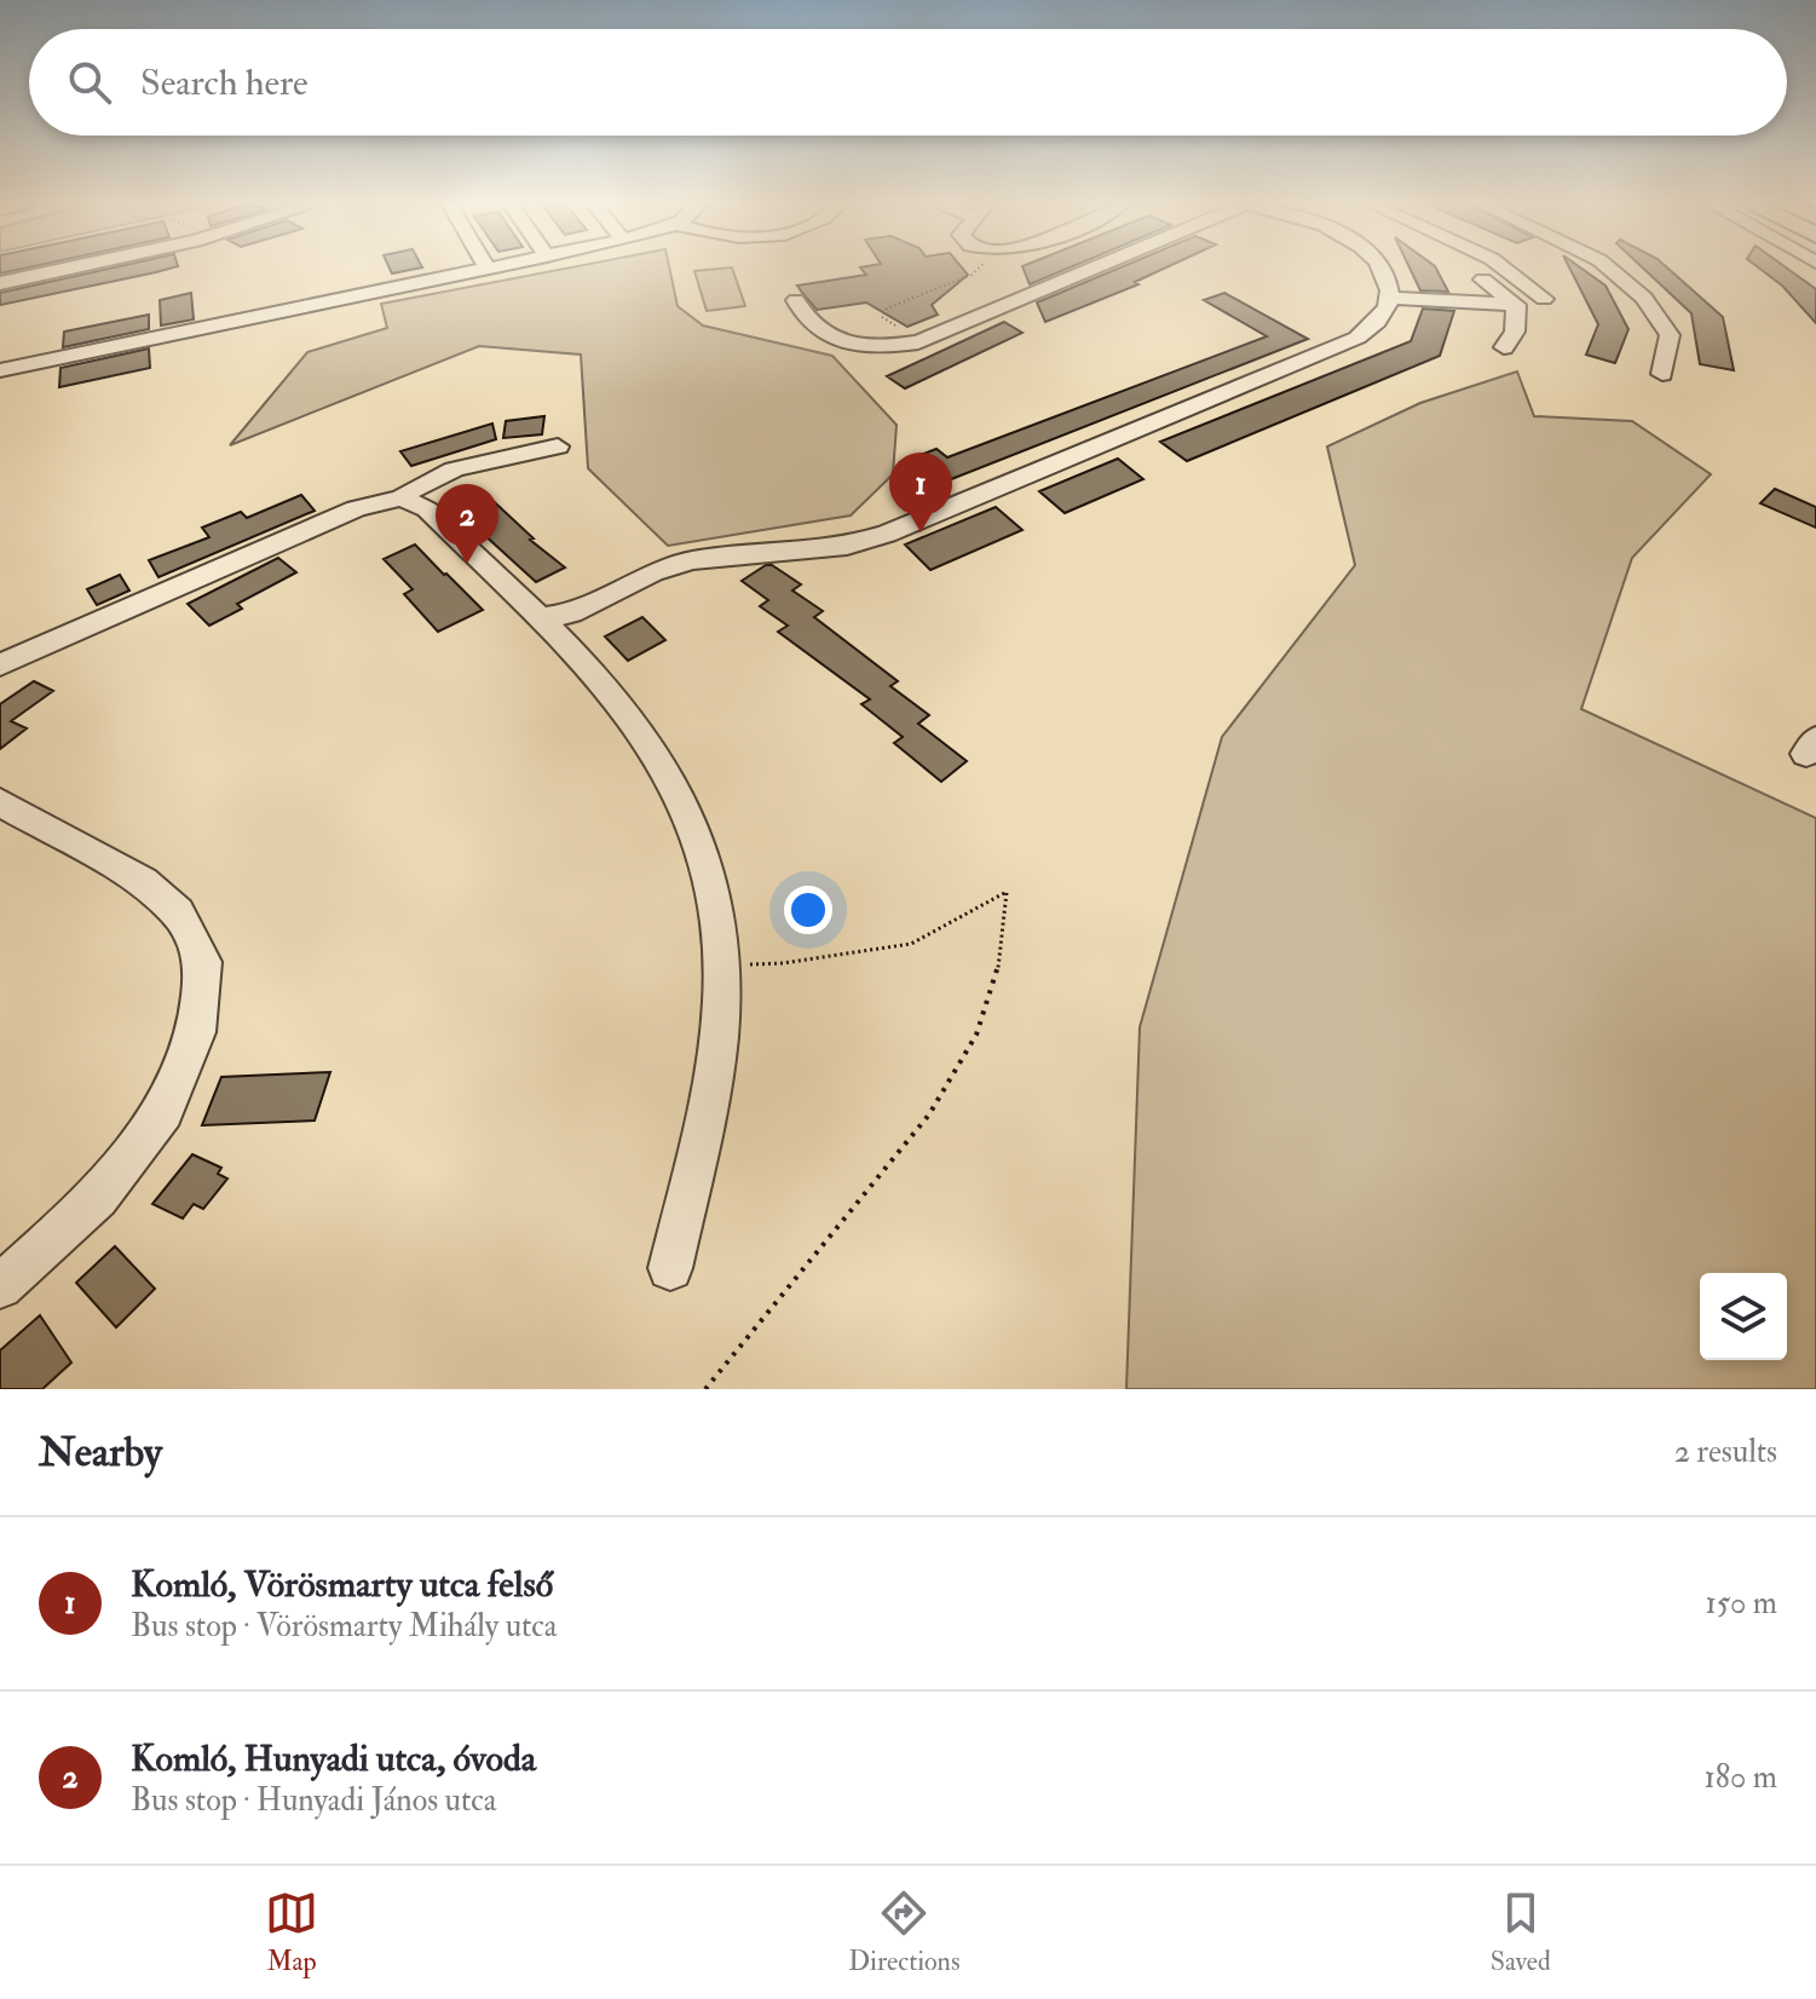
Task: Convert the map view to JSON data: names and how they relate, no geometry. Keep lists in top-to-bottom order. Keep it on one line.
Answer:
{"page":{"search":"Search here","pins":["1","2"],"heading":["Nearby","2 results"],"list":[{"mark":"1","name":"Komló, Vörösmarty utca felső","note":"Bus stop · Vörösmarty Mihály utca","value":"150 m"},{"mark":"2","name":"Komló, Hunyadi utca, óvoda","note":"Bus stop · Hunyadi János utca","value":"180 m"}],"nav":["Map","Directions","Saved"]}}
